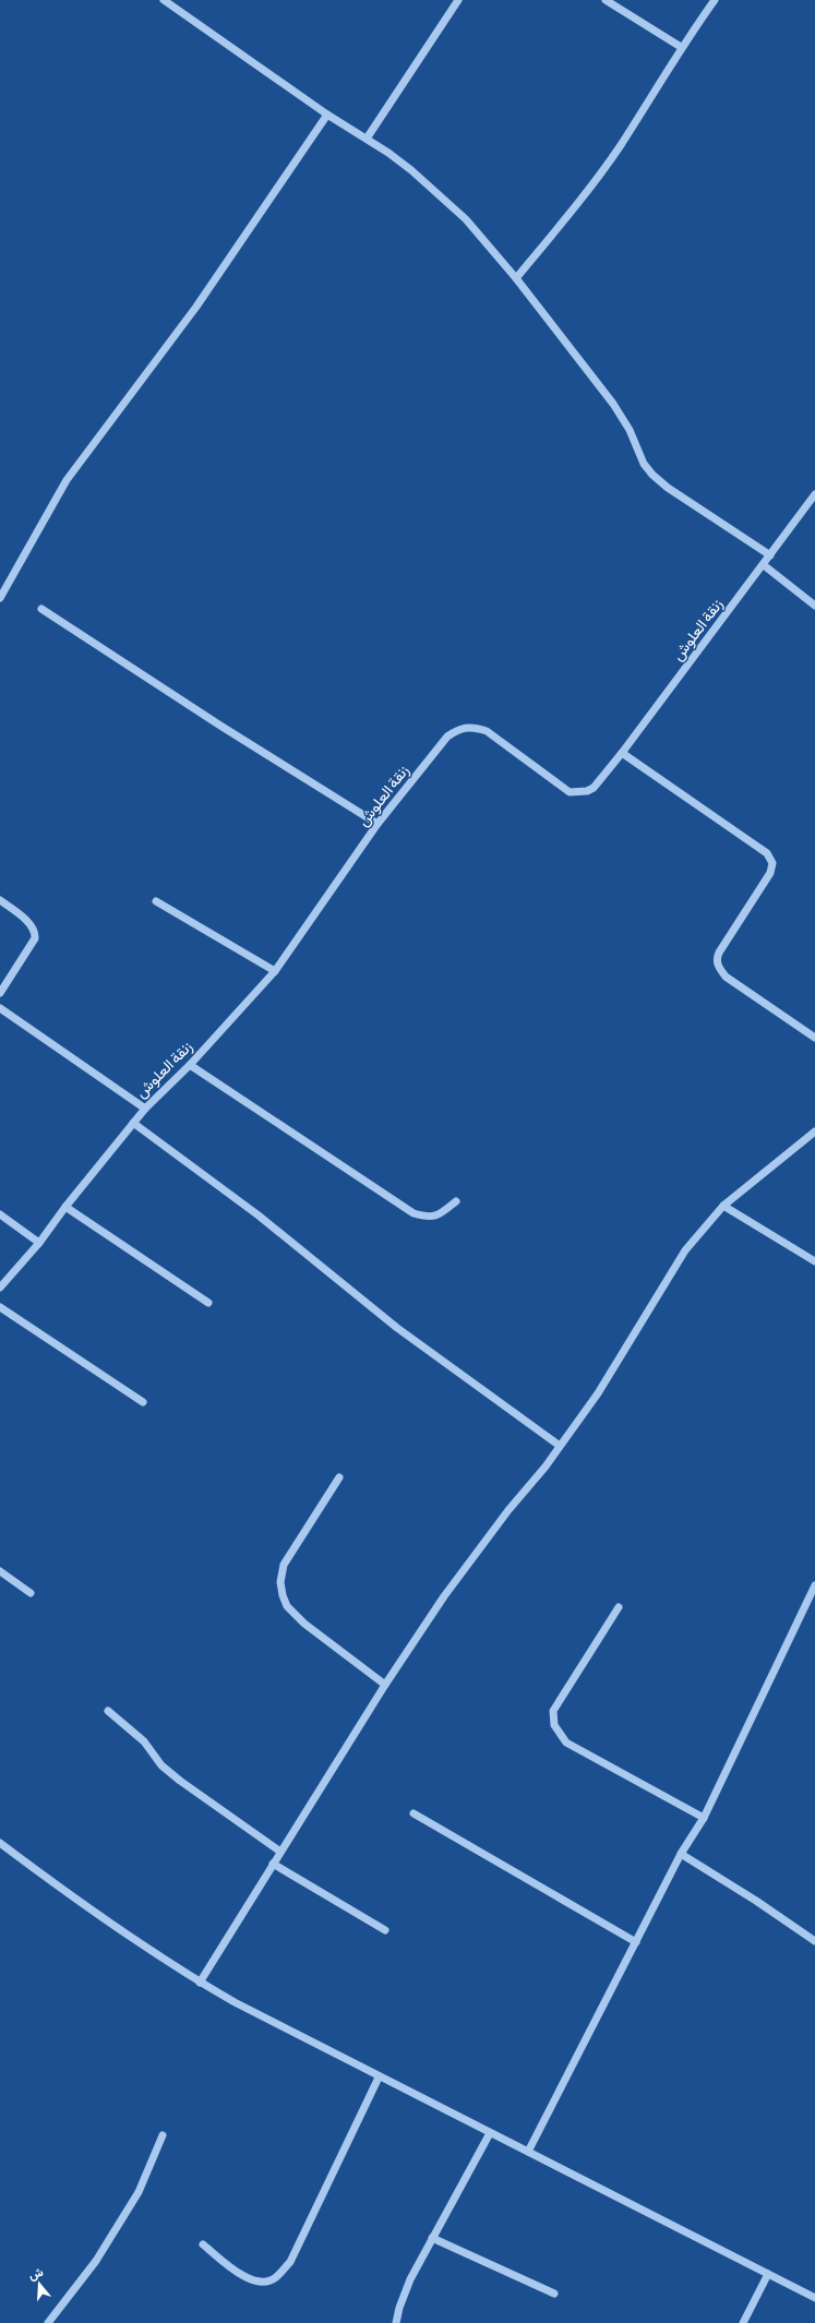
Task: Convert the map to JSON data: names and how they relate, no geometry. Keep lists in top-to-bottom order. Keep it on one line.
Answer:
{"streets":{"street":["زنقة العلوش"]},"north":"top"}
